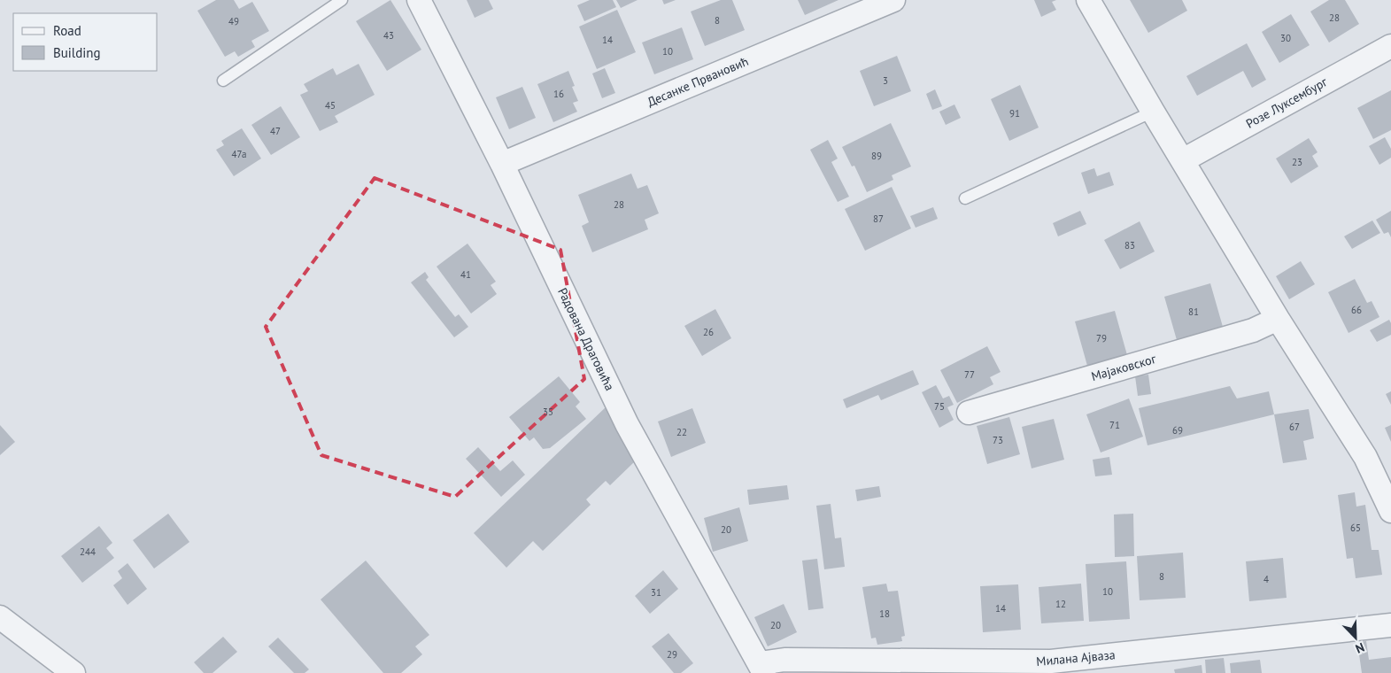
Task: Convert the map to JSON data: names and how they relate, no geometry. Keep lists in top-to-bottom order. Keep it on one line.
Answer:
{"streets":{"street":["Десанке Првановић","Розе Луксембург","Радована Драговића","Мајаковског","Милана Ајваза"]},"crossings":[["Десанке Првановић","Радована Драговића"],["Радована Драговића","Милана Ајваза"]],"house_numbers":["28","8","49","43","30","14","10","3","16","45","91","47","47a","89","23","28","87","83","41","66","81","26","79","77","75","35","71","67","69","22","73","65","20","244","8","4","10","31","12","14","18","20","29"],"legend":["Road","Building"],"north":"bottom right"}
